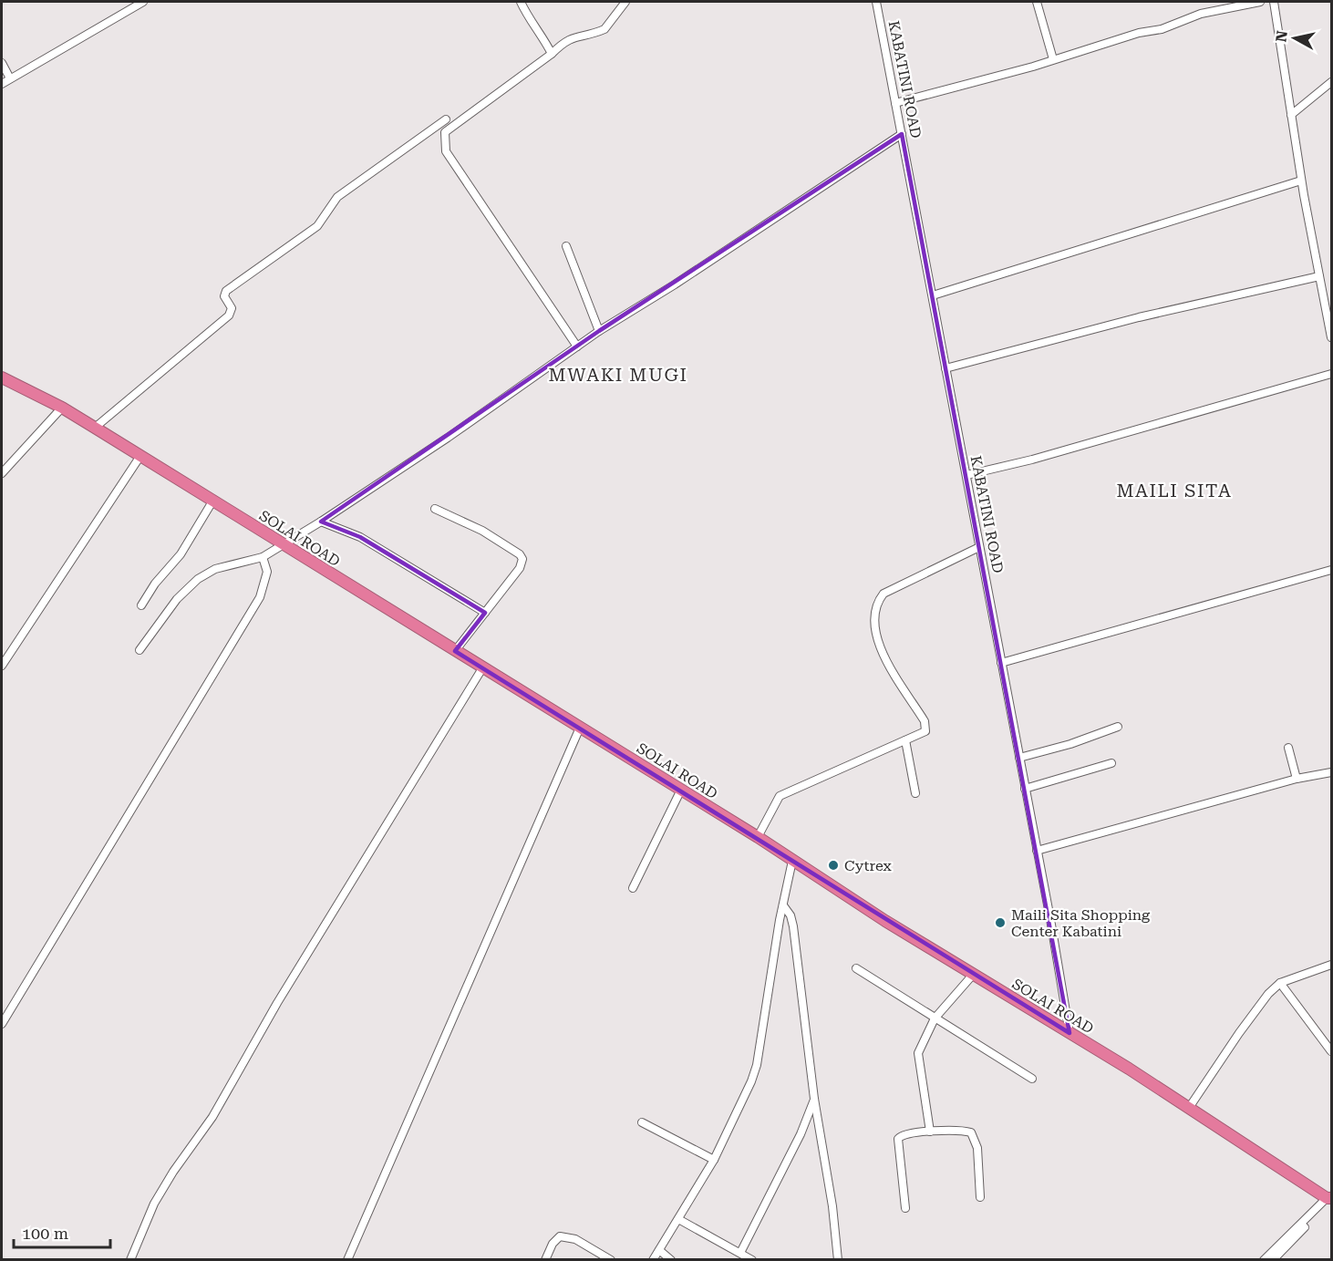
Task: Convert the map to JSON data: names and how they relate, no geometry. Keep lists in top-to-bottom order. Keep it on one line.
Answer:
{"streets":{"highway":["SOLAI ROAD"],"street":["KABATINI ROAD"]},"crossings":[["KABATINI ROAD","SOLAI ROAD"]],"districts":["MWAKI MUGI","MAILI SITA"],"places":["Cytrex","Maili Sita Shopping Center Kabatini"],"scale_bar":"100 m","north":"left"}
